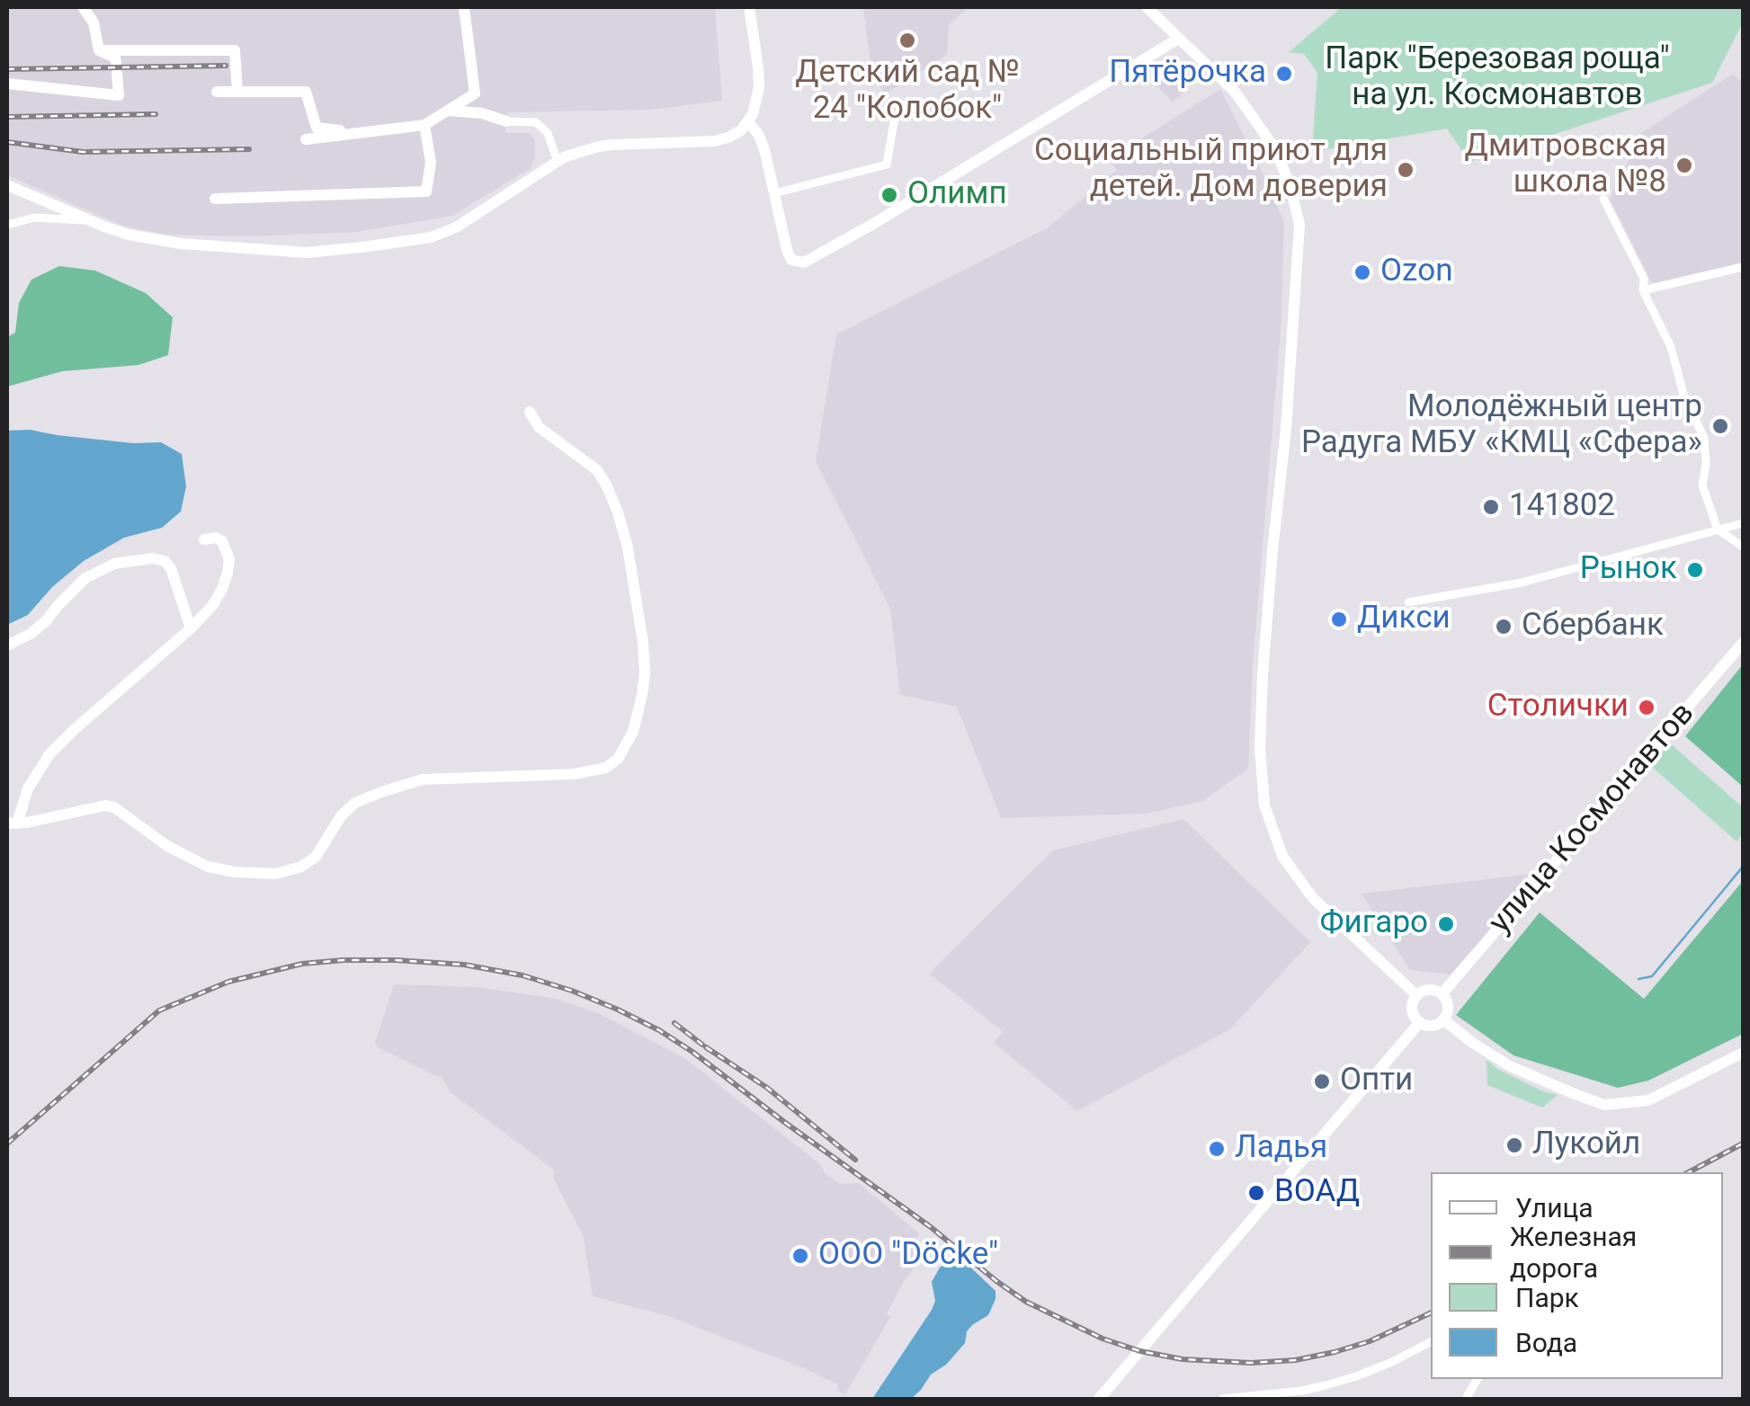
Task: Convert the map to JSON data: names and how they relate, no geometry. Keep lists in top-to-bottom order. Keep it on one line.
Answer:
{"streets":{"street":["улица Космонавтов"]},"parks":["Парк \"Березовая роща\" на ул. Космонавтов"],"places":["Детский сад № 24 \"Колобок\"","Пятёрочка","Дмитровская школа №8","Социальный приют для детей. Дом доверия","Олимп","Ozon","Молодёжный центр Радуга МБУ «КМЦ «Сфера»","141802","Рынок","Дикси","Сбербанк","Столички","Фигаро","Опти","Лукойл","Ладья","ВОАД","ООО \"Döcke\""],"legend":["Улица","Железная дорога","Парк","Вода"]}
